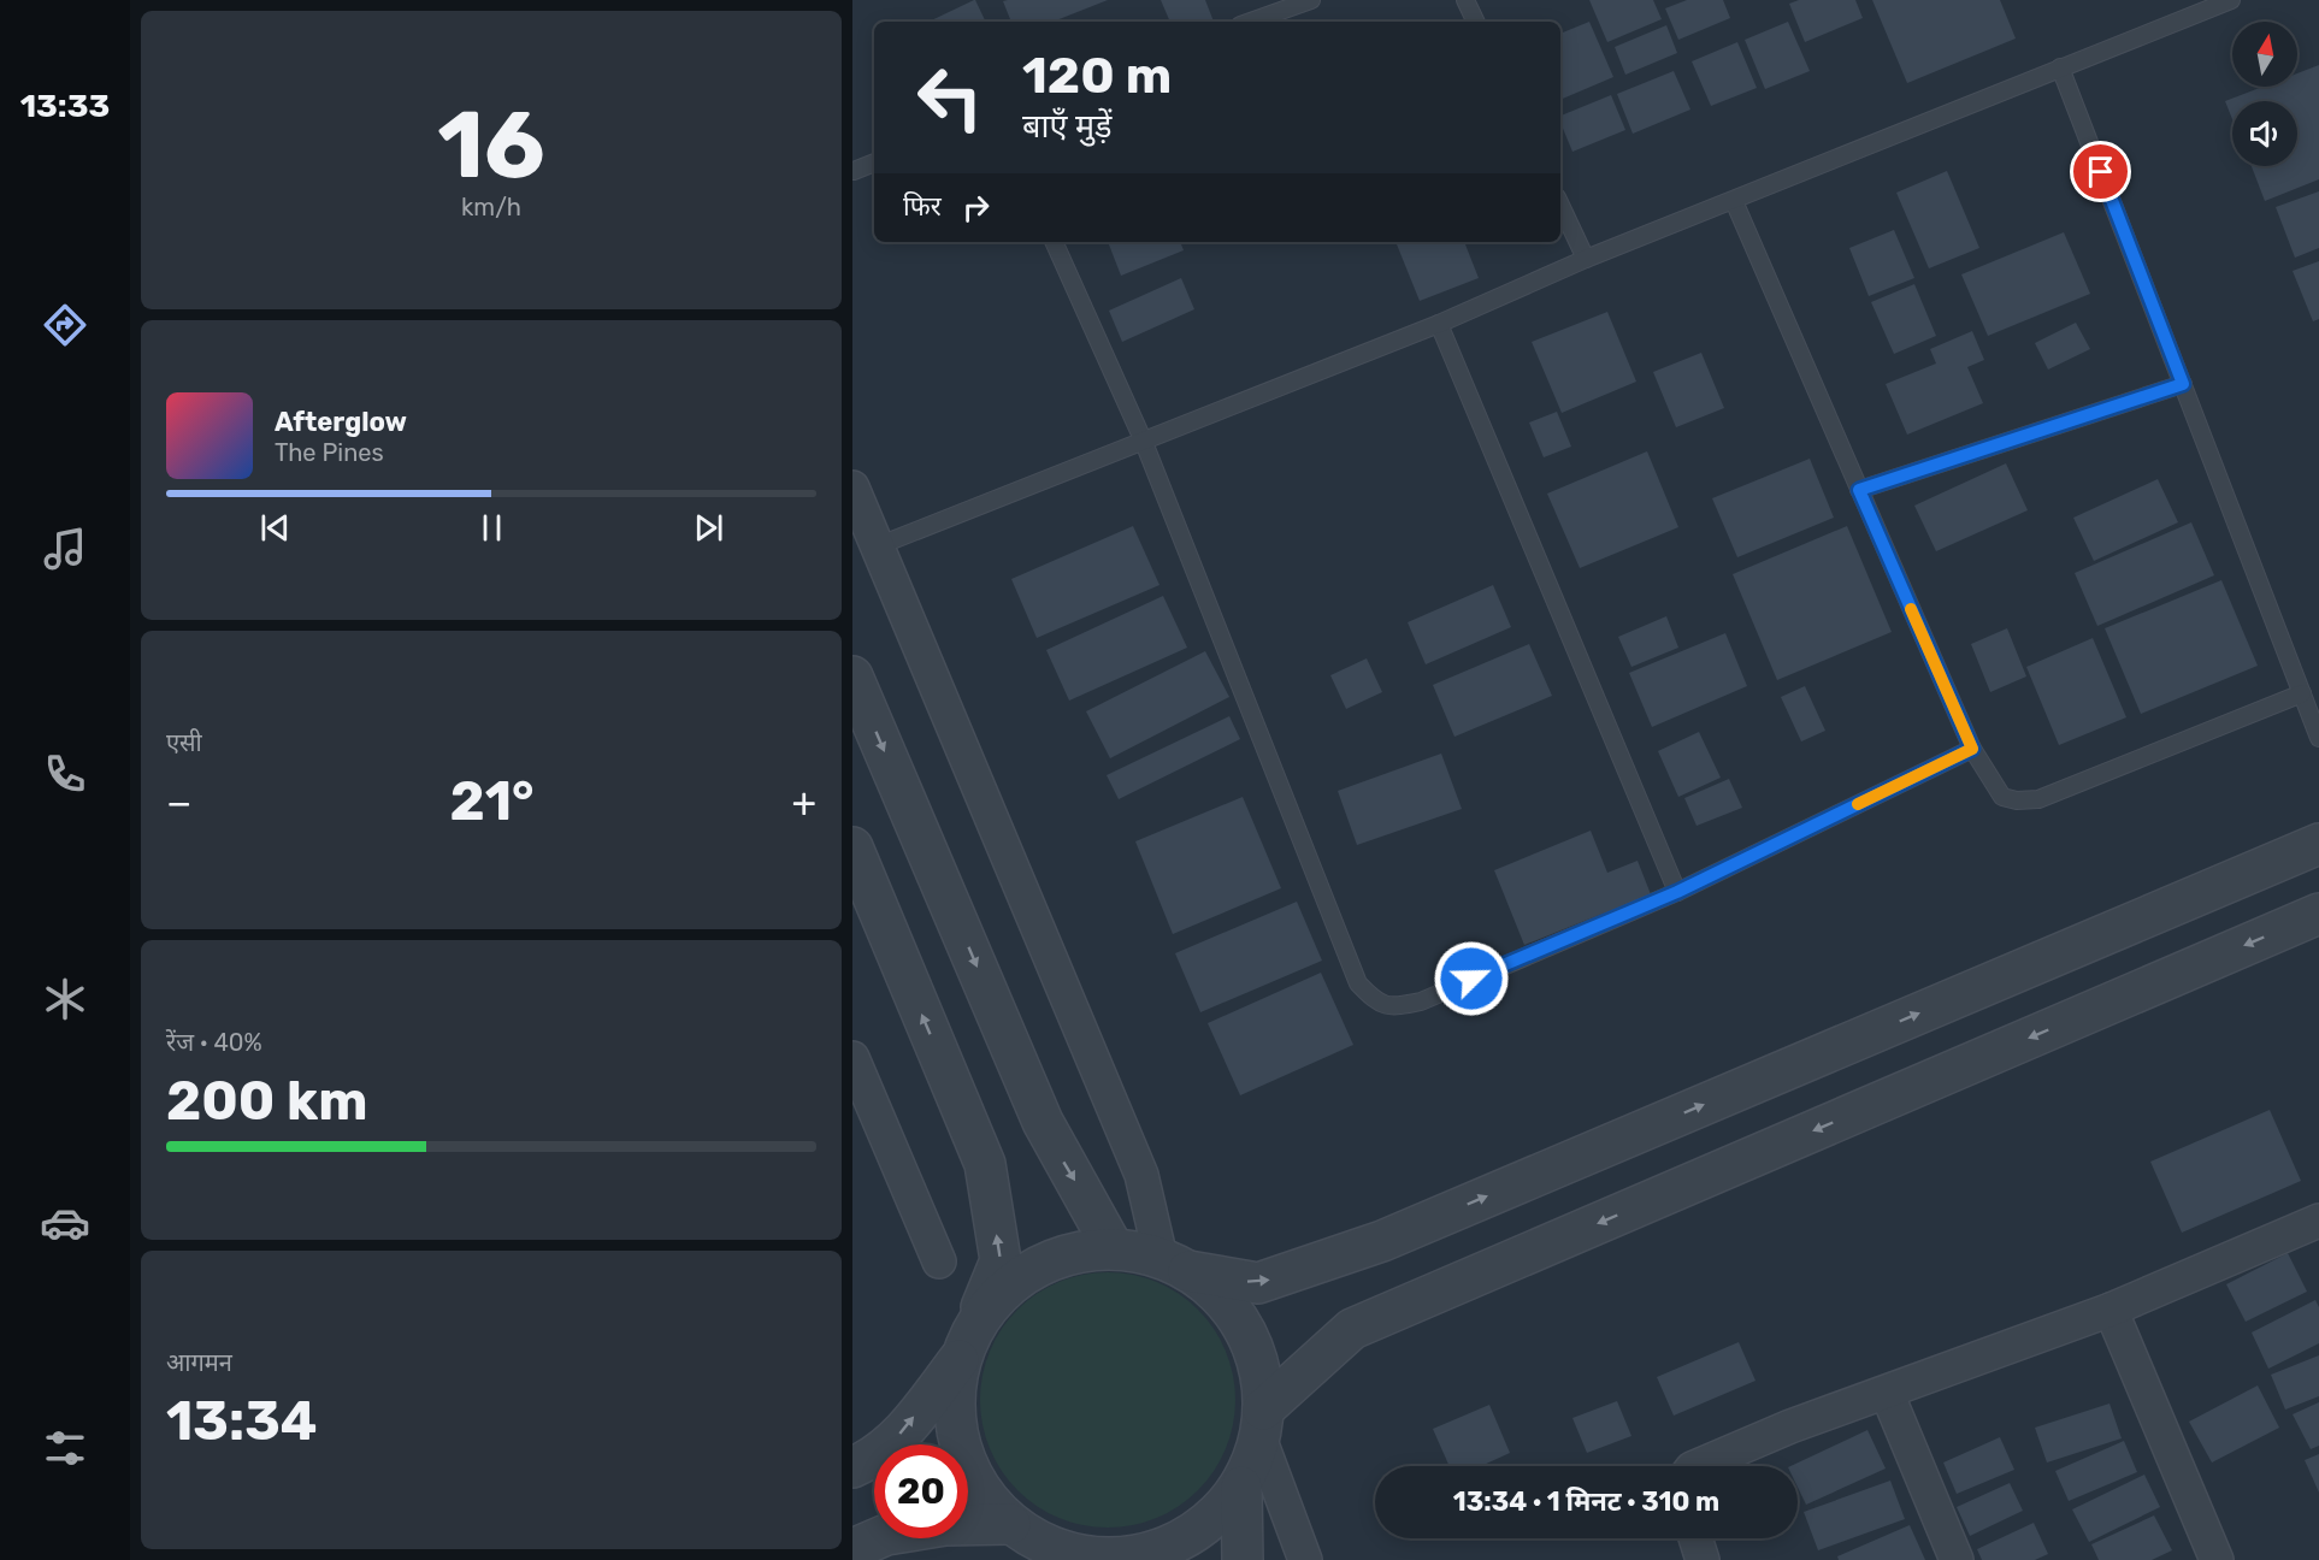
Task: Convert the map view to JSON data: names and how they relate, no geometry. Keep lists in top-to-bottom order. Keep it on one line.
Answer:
{"north":"top","page":{"tabs":"13:33","tile":[["16","km/h"],"एसी",["रेंज · 40%","200 km"],["आगमन","13:34"]],"turn":["120 m","बाएँ मुड़ें"],"then":"फिर","song":["Afterglow","The Pines"],"heat":["−","21°","+"],"limit":"20","trip":"13:34 · 1 मिनट · 310 m"}}
